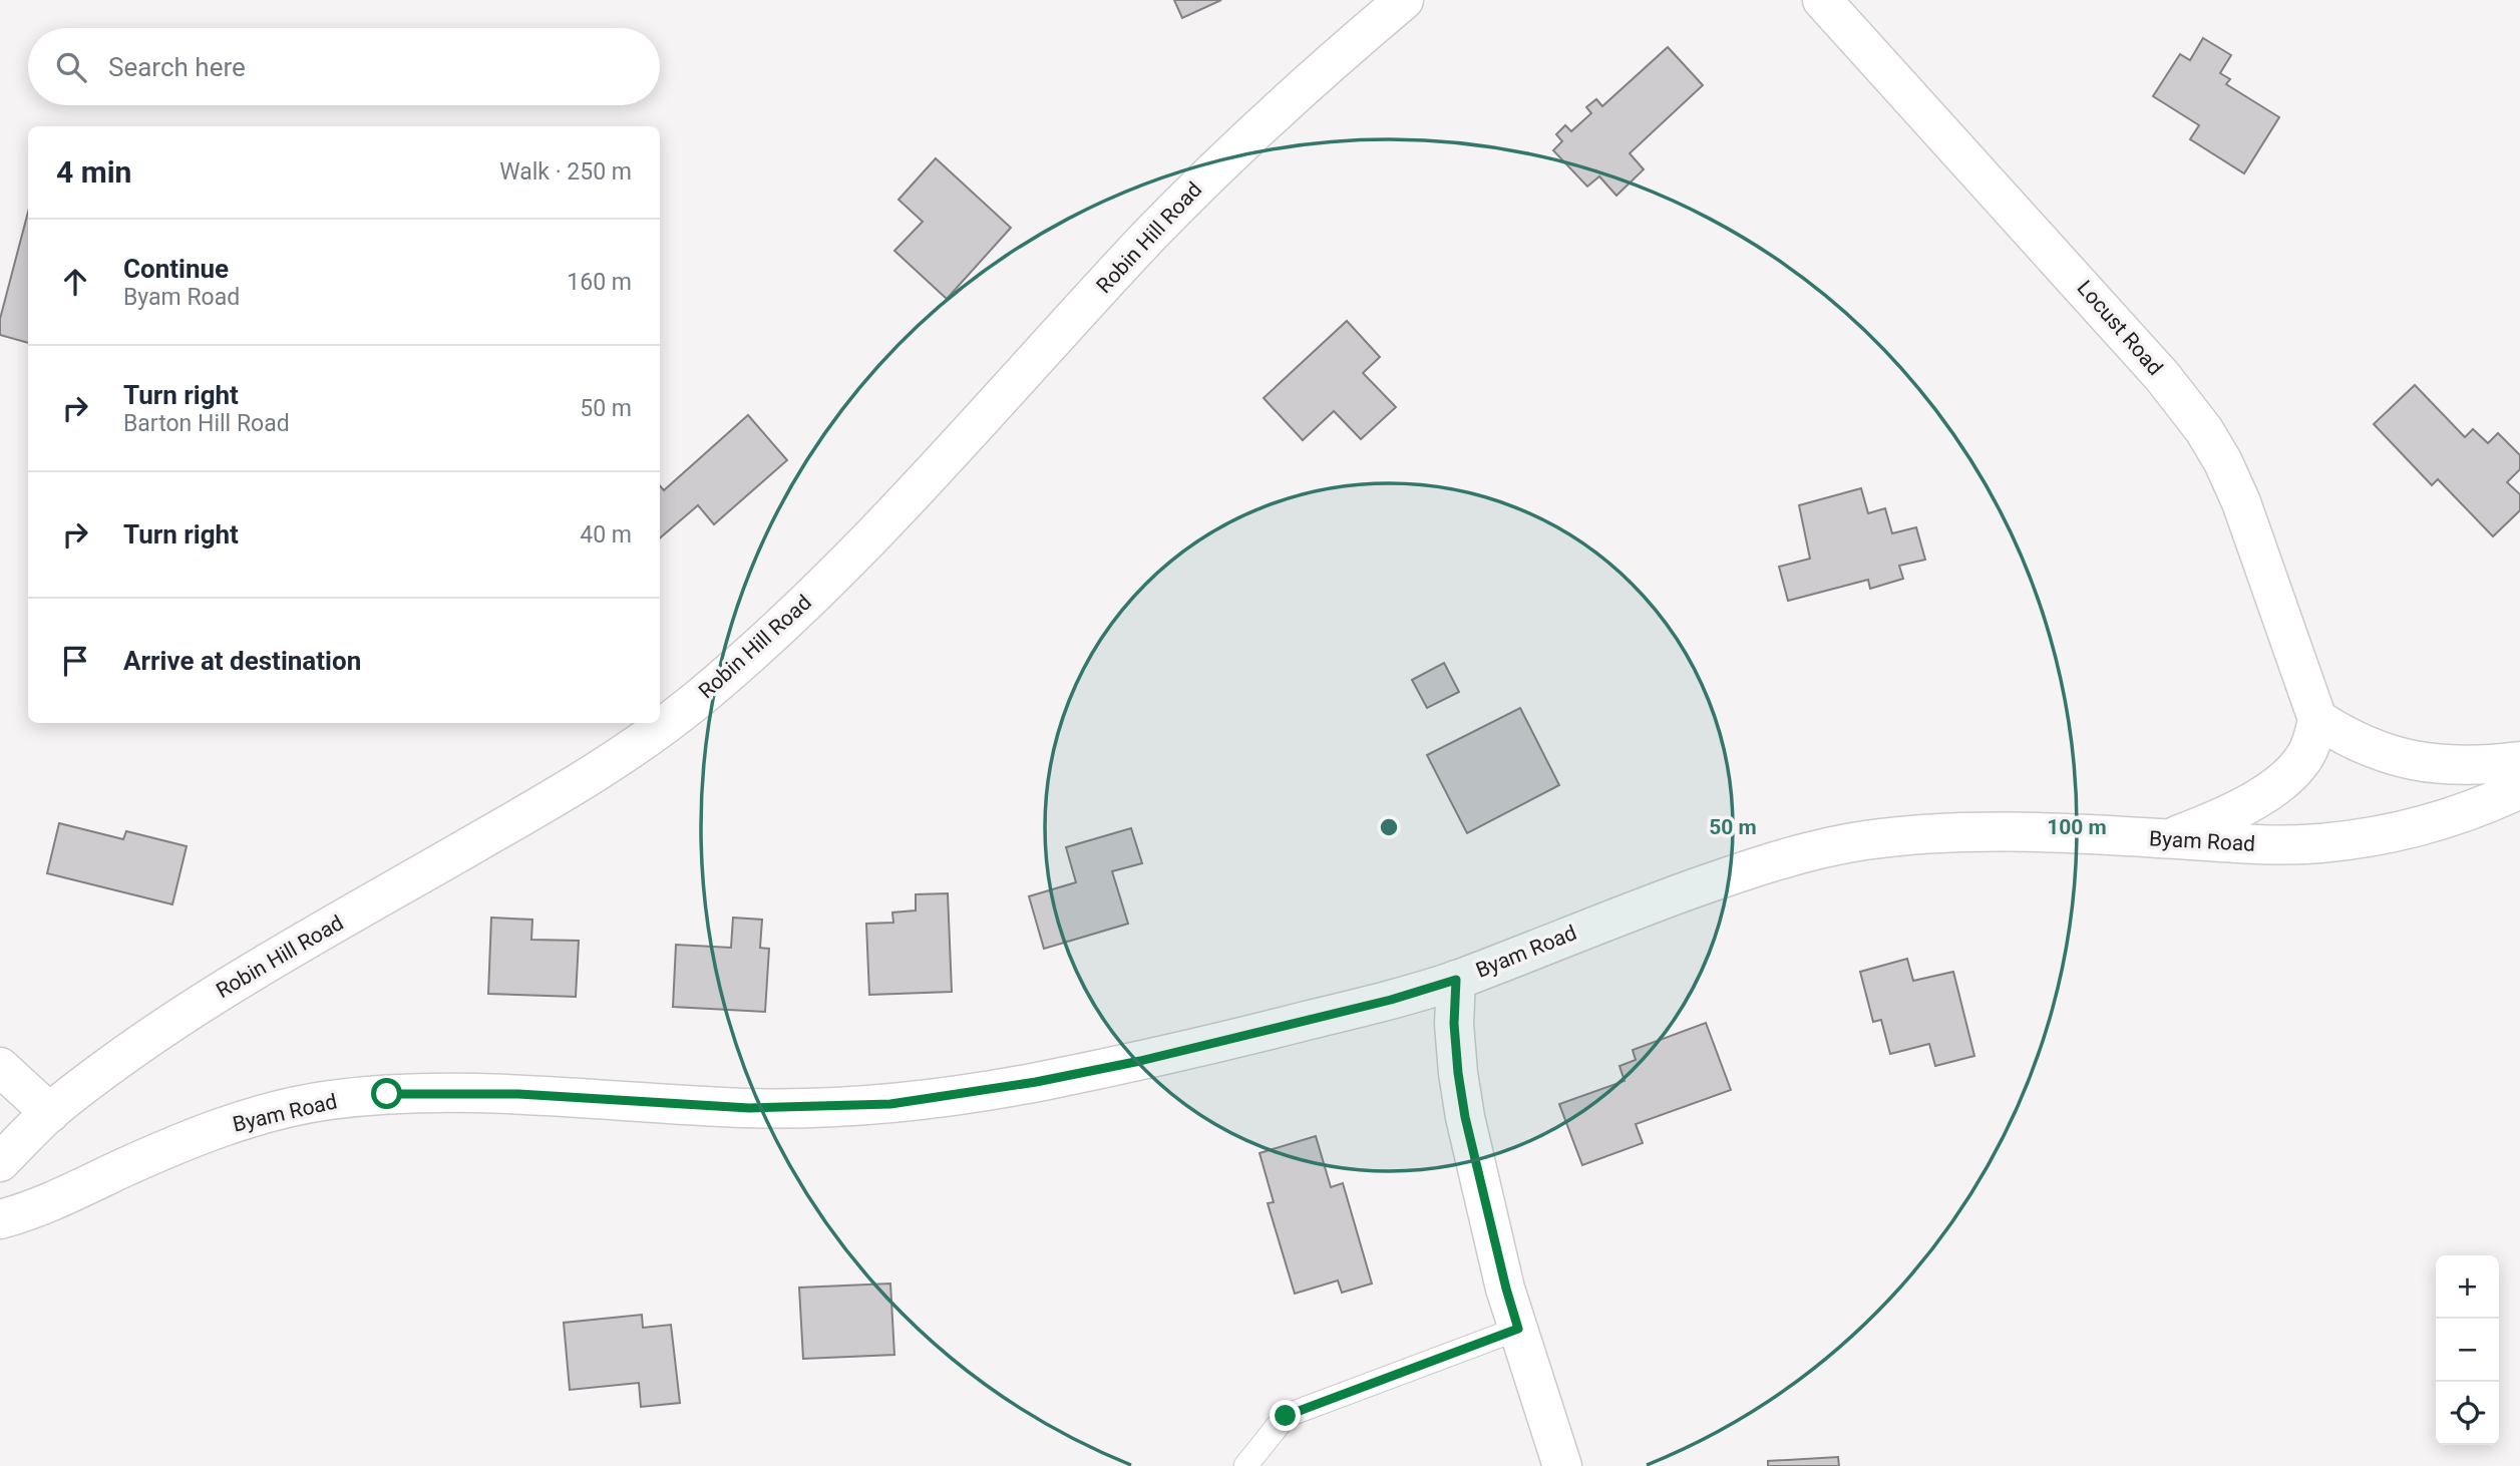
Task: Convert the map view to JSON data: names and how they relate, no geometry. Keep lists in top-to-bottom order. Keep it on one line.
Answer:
{"streets":{"street":["Robin Hill Road","Locust Road","Byam Road"]},"page":{"search":"Search here","heading":["4 min","Walk · 250 m"],"list":[["Continue","Byam Road","160 m"],["Turn right","Barton Hill Road","50 m"],["Turn right","40 m"],"Arrive at destination"],"map_buttons":["+","−"]},"rings":["50 m","100 m"]}
